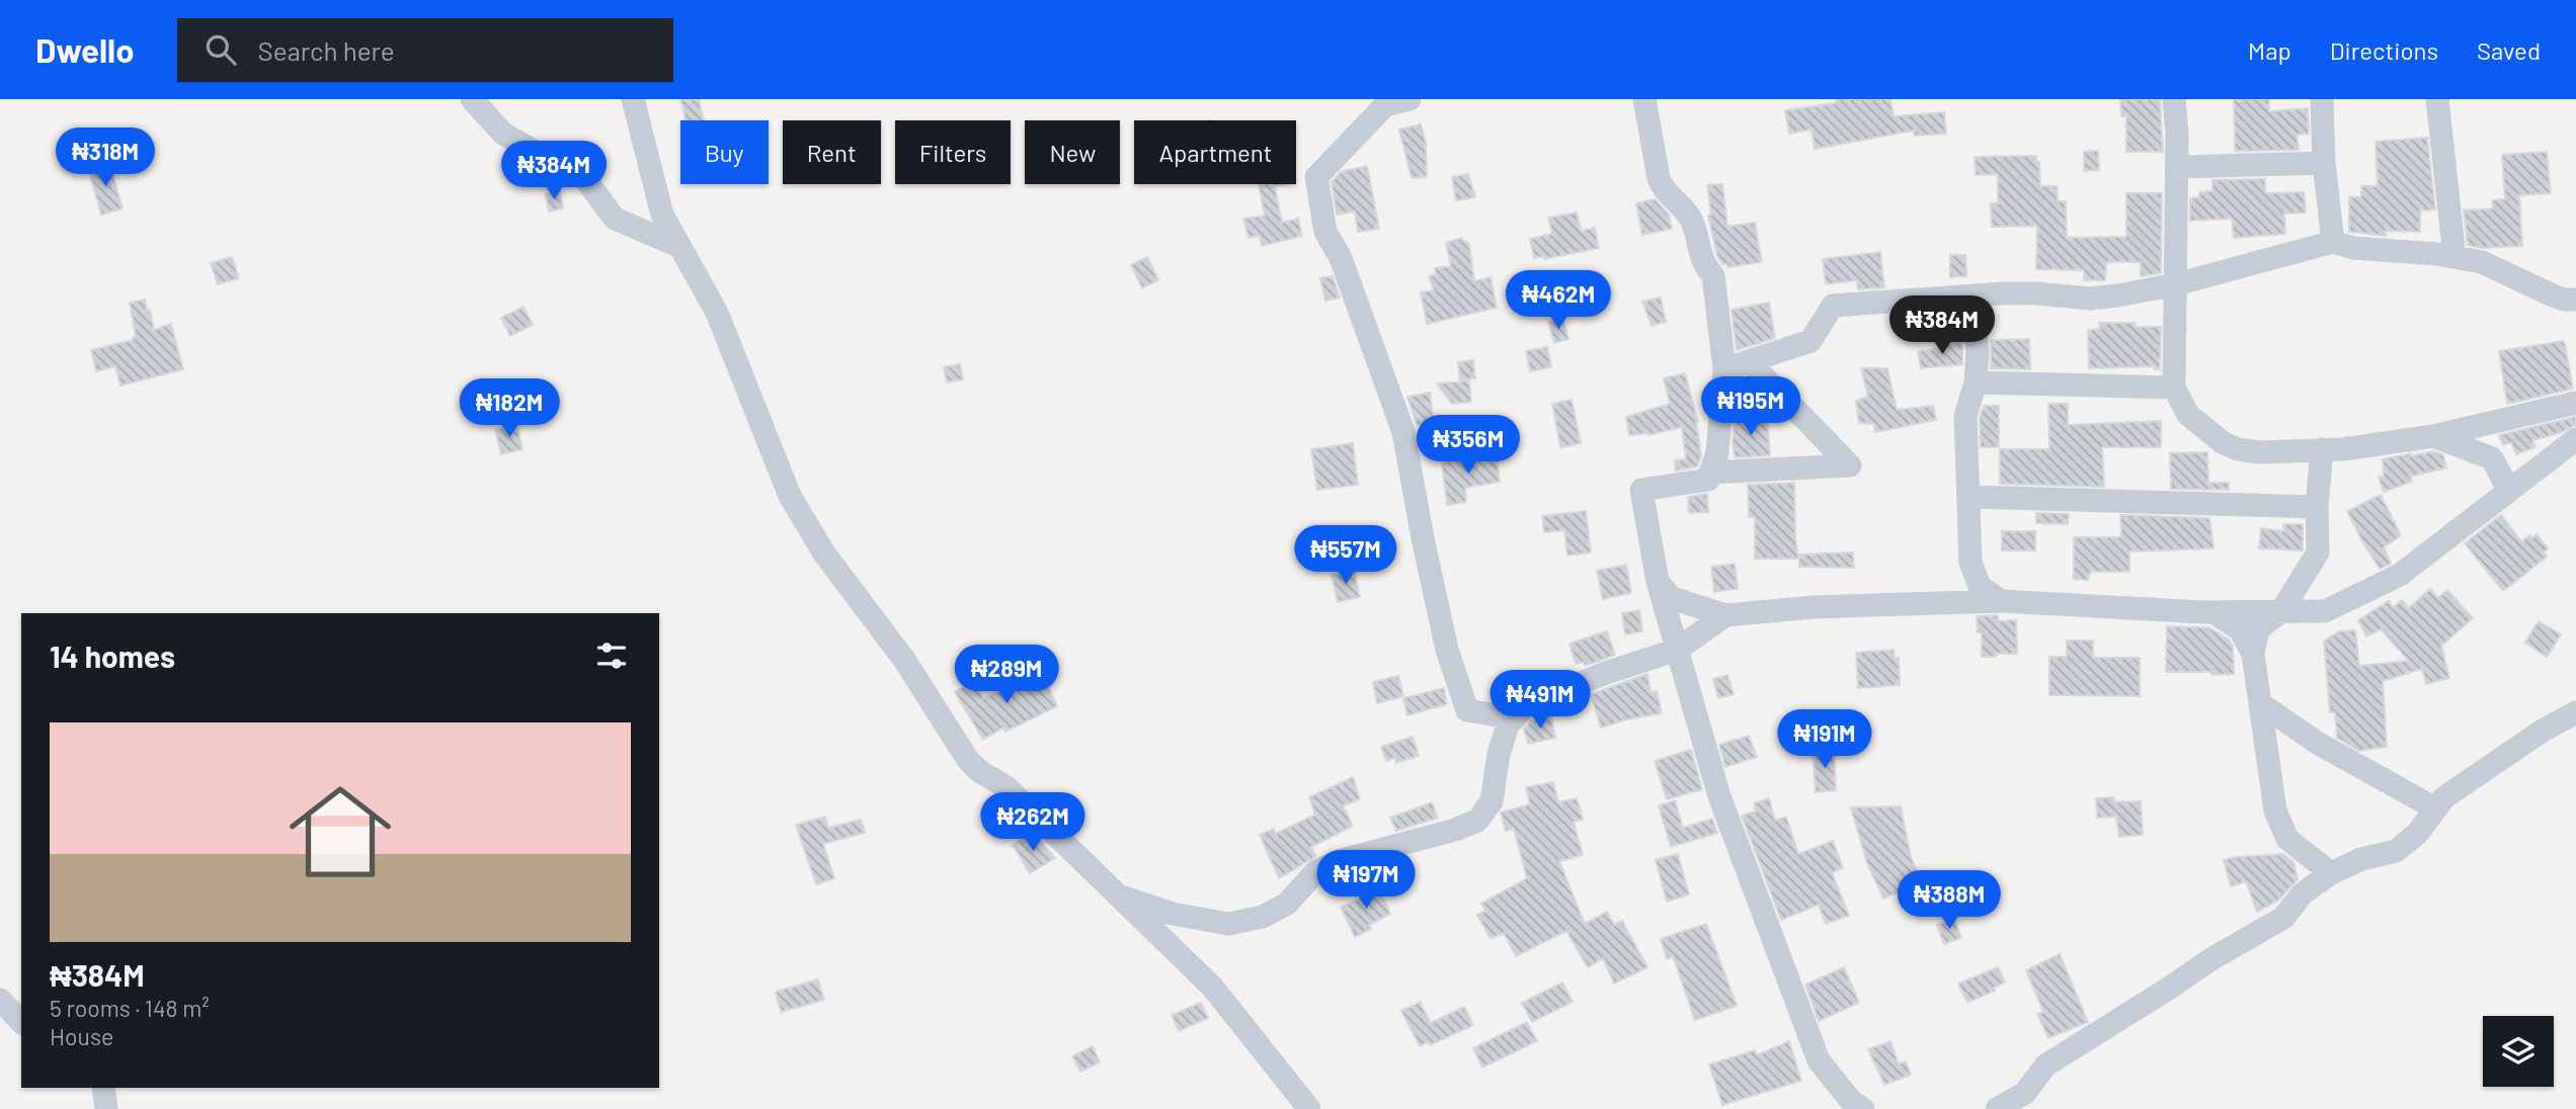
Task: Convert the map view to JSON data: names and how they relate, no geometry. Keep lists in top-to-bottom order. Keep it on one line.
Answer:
{"page":{"header":"Dwello","search":"Search here","nav":["Map","Directions","Saved"],"chip":["Buy","Rent","Filters","New","Apartment"],"price":["₦318M","₦384M","₦462M","₦384M","₦195M","₦182M","₦356M","₦557M","₦289M","₦491M","₦191M","₦262M","₦197M","₦388M"],"heading":"14 homes","list":[{"name":"₦384M","note":"5 rooms · 148 m² · House"}]}}
